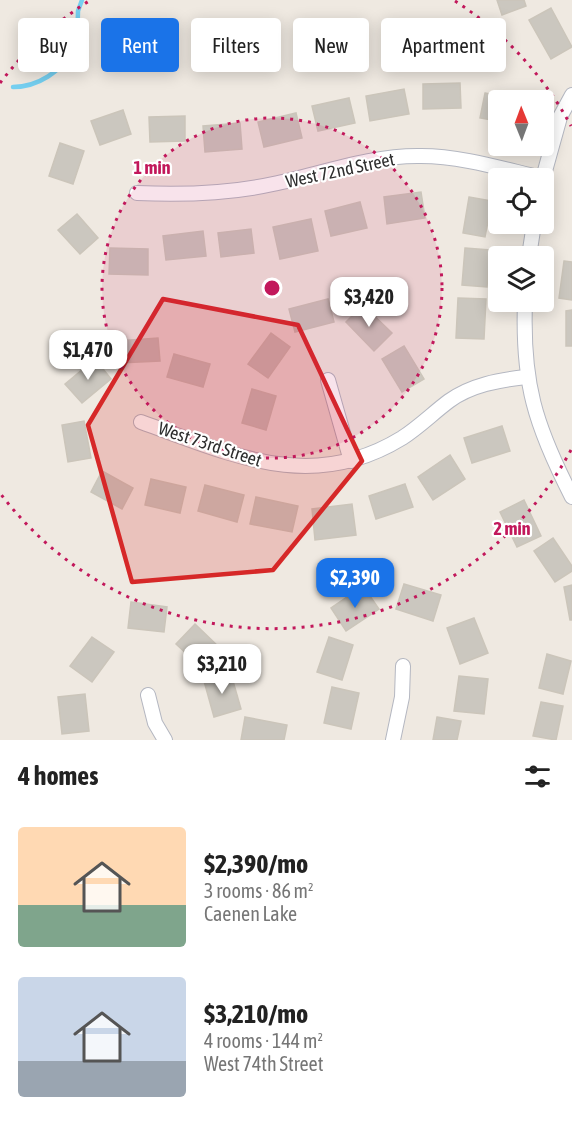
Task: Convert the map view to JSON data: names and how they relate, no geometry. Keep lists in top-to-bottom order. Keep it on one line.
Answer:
{"streets":{"street":["West 72nd Street","West 73rd Street"]},"north":"top","page":{"chip":["Buy","Rent","Filters","New","Apartment"],"price":["$3,420","$1,470","$2,390","$3,210"],"heading":"4 homes","list":[{"name":"$2,390/mo","note":"3 rooms · 86 m² · Caenen Lake"},{"name":"$3,210/mo","note":"4 rooms · 144 m² · West 74th Street"}]},"rings":["1 min","2 min"]}
